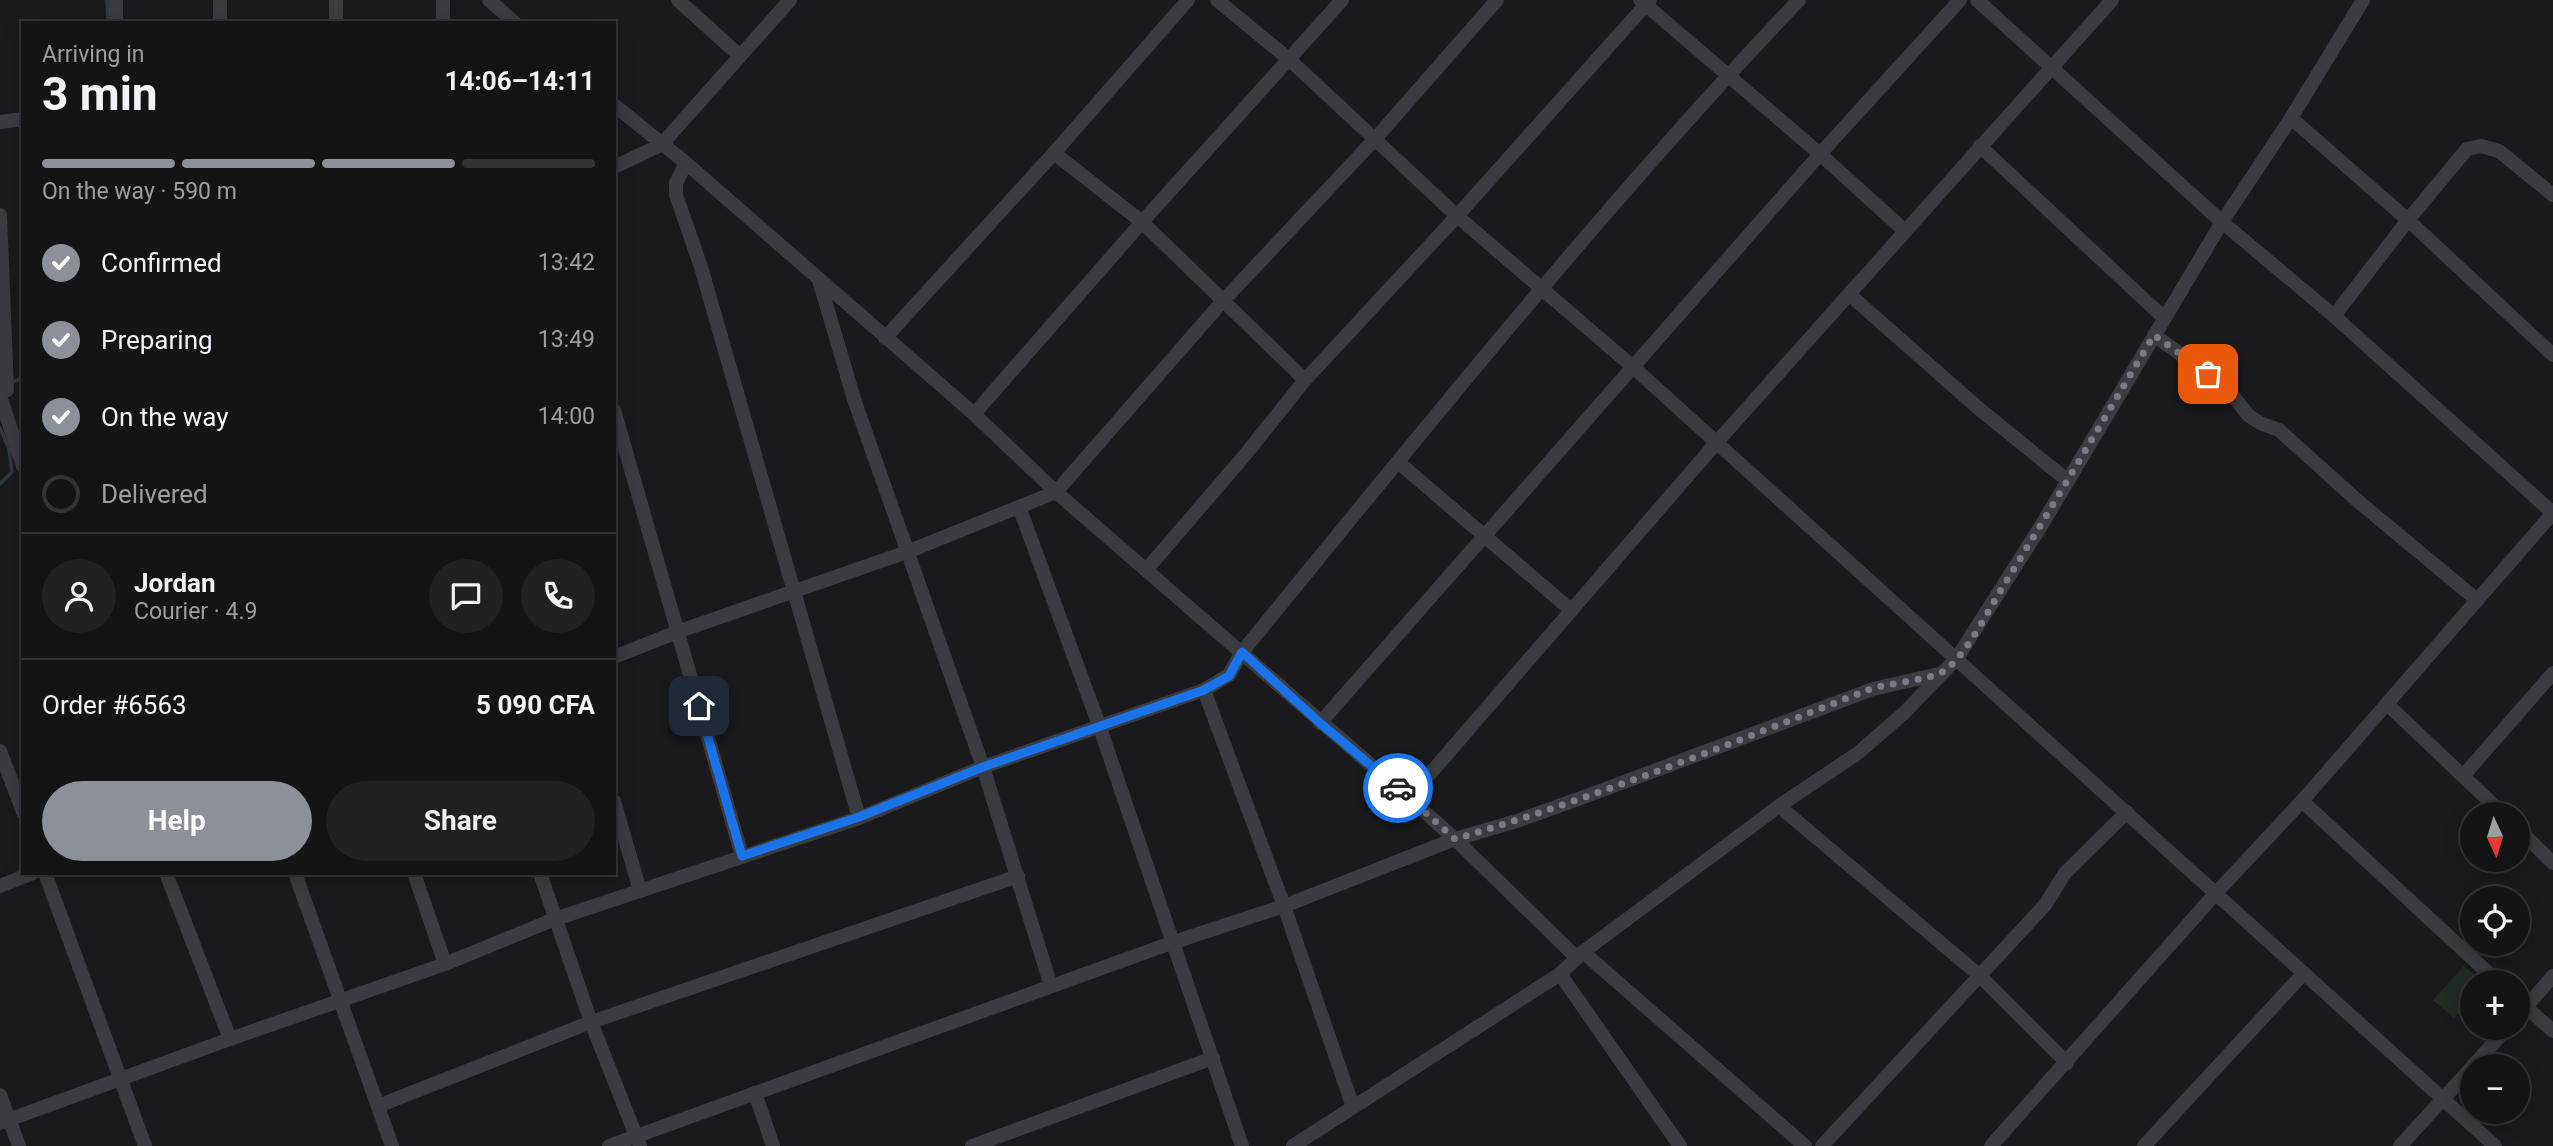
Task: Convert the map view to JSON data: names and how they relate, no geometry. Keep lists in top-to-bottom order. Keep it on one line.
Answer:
{"north":"bottom","page":{"heading":["3 min","Arriving in","14:06–14:11"],"panel":["Jordan","Courier · 4.9","Order #6563","5 090 CFA"],"bar":"On the way · 590 m","list":[["Confirmed","13:42"],["Preparing","13:49"],["On the way","14:00"],"Delivered"],"buttons":["Help","Share"],"map_buttons":["+","−"]}}
